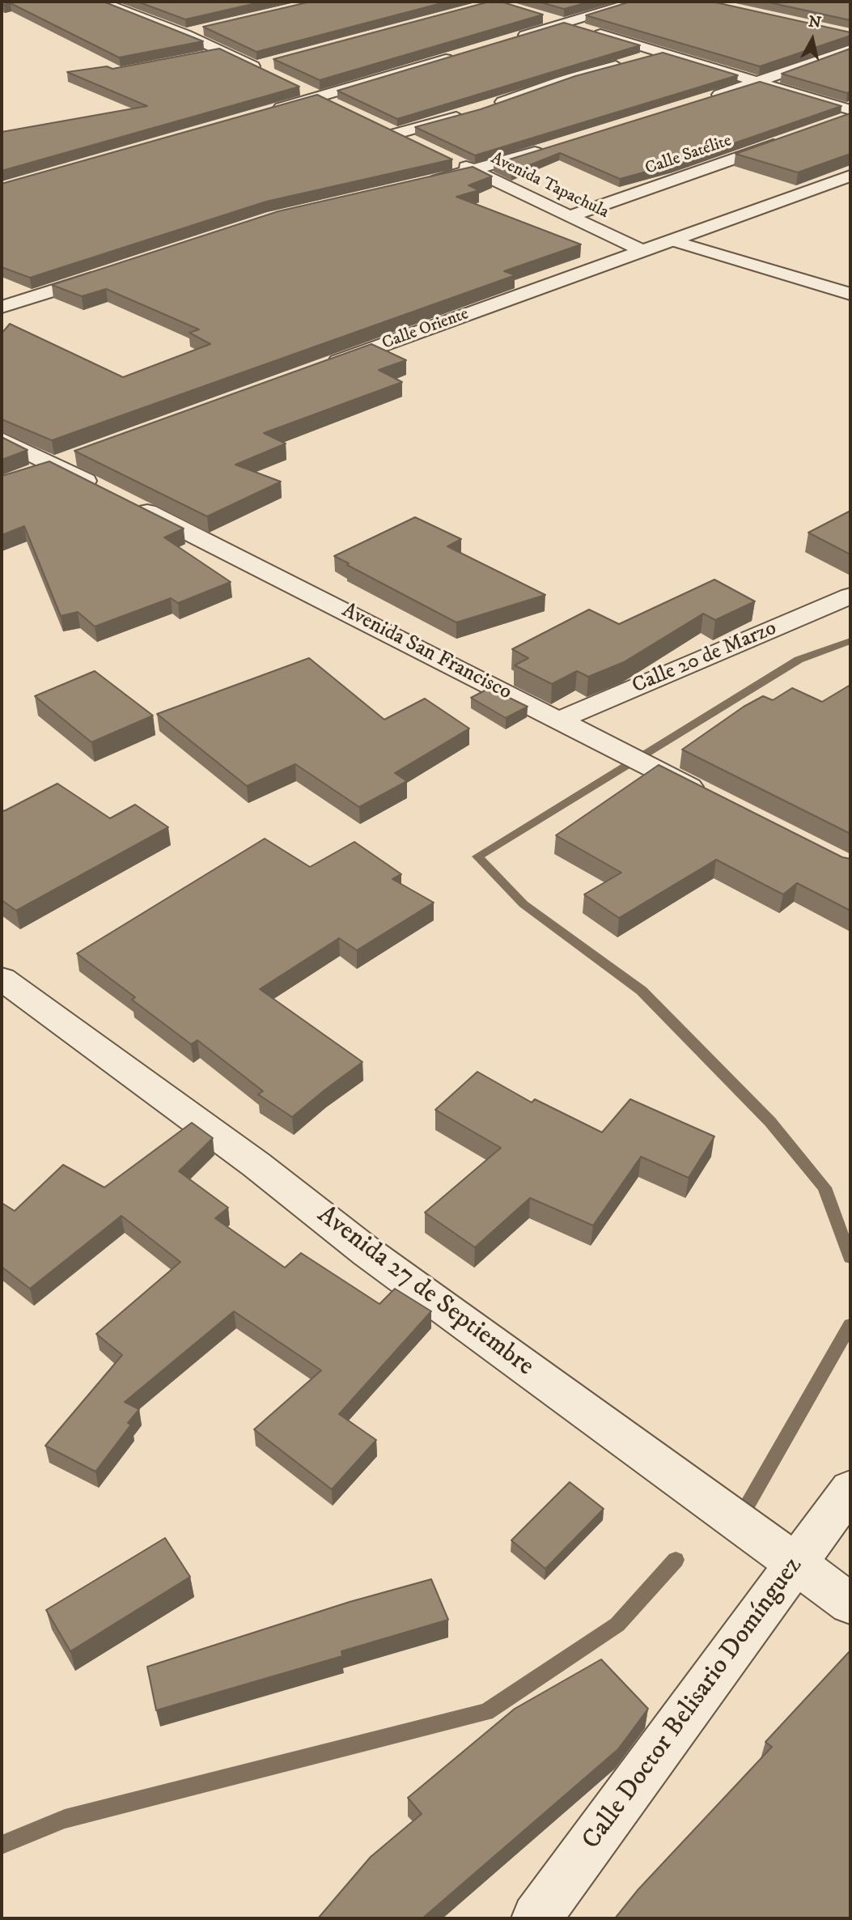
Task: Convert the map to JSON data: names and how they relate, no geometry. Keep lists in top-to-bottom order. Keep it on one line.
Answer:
{"streets":{"street":["Calle Satélite","Avenida Tapachula","Calle Oriente","Avenida San Francisco","Calle 20 de Marzo","Avenida 27 de Septiembre","Calle Doctor Belisario Domínguez"]},"crossings":[["Calle Satélite","Avenida Tapachula"],["Avenida Tapachula","Calle Oriente"],["Avenida San Francisco","Calle 20 de Marzo"],["Avenida 27 de Septiembre","Calle Doctor Belisario Domínguez"]],"north":"top"}
